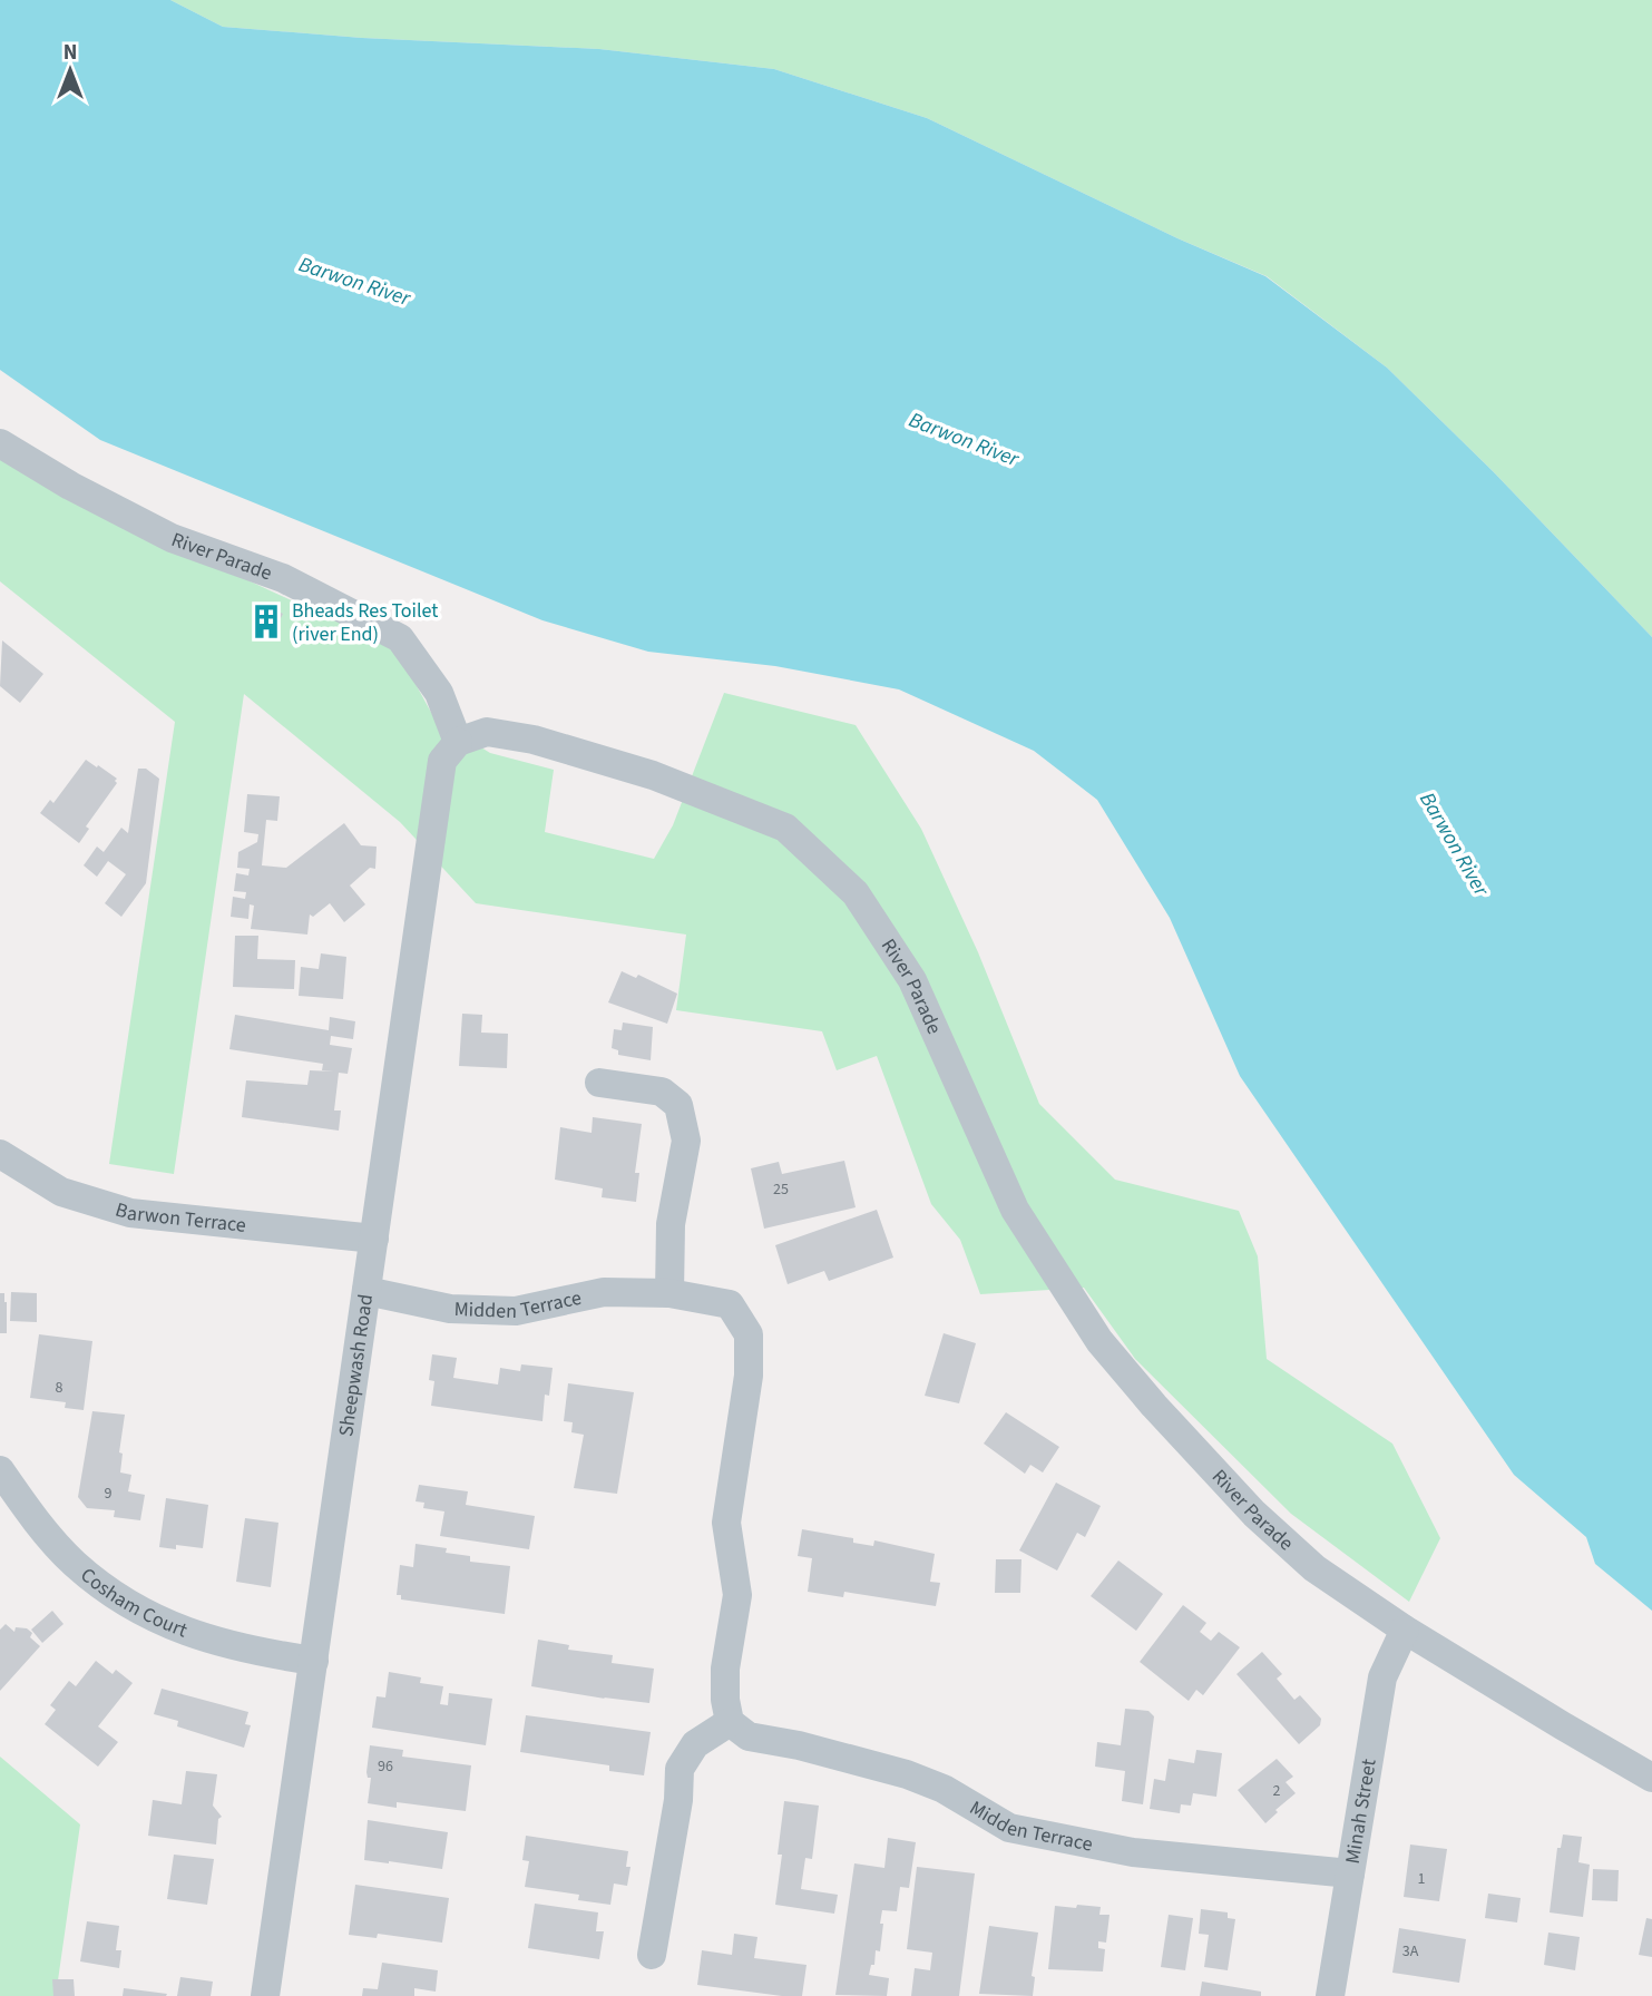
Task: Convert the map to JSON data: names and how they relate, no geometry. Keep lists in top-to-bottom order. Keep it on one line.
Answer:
{"streets":{"street":["River Parade","Barwon Terrace","Midden Terrace","Sheepwash Road","Cosham Court","Minah Street"]},"crossings":[["River Parade","Sheepwash Road"],["River Parade","Minah Street"],["Barwon Terrace","Sheepwash Road"],["Midden Terrace","Sheepwash Road"],["Midden Terrace","Minah Street"],["Sheepwash Road","Cosham Court"]],"water":["Barwon River"],"places":{"building":["Bheads Res Toilet (river End)"]},"house_numbers":["25","8","9","96","2","1","3A"],"north":"top"}
